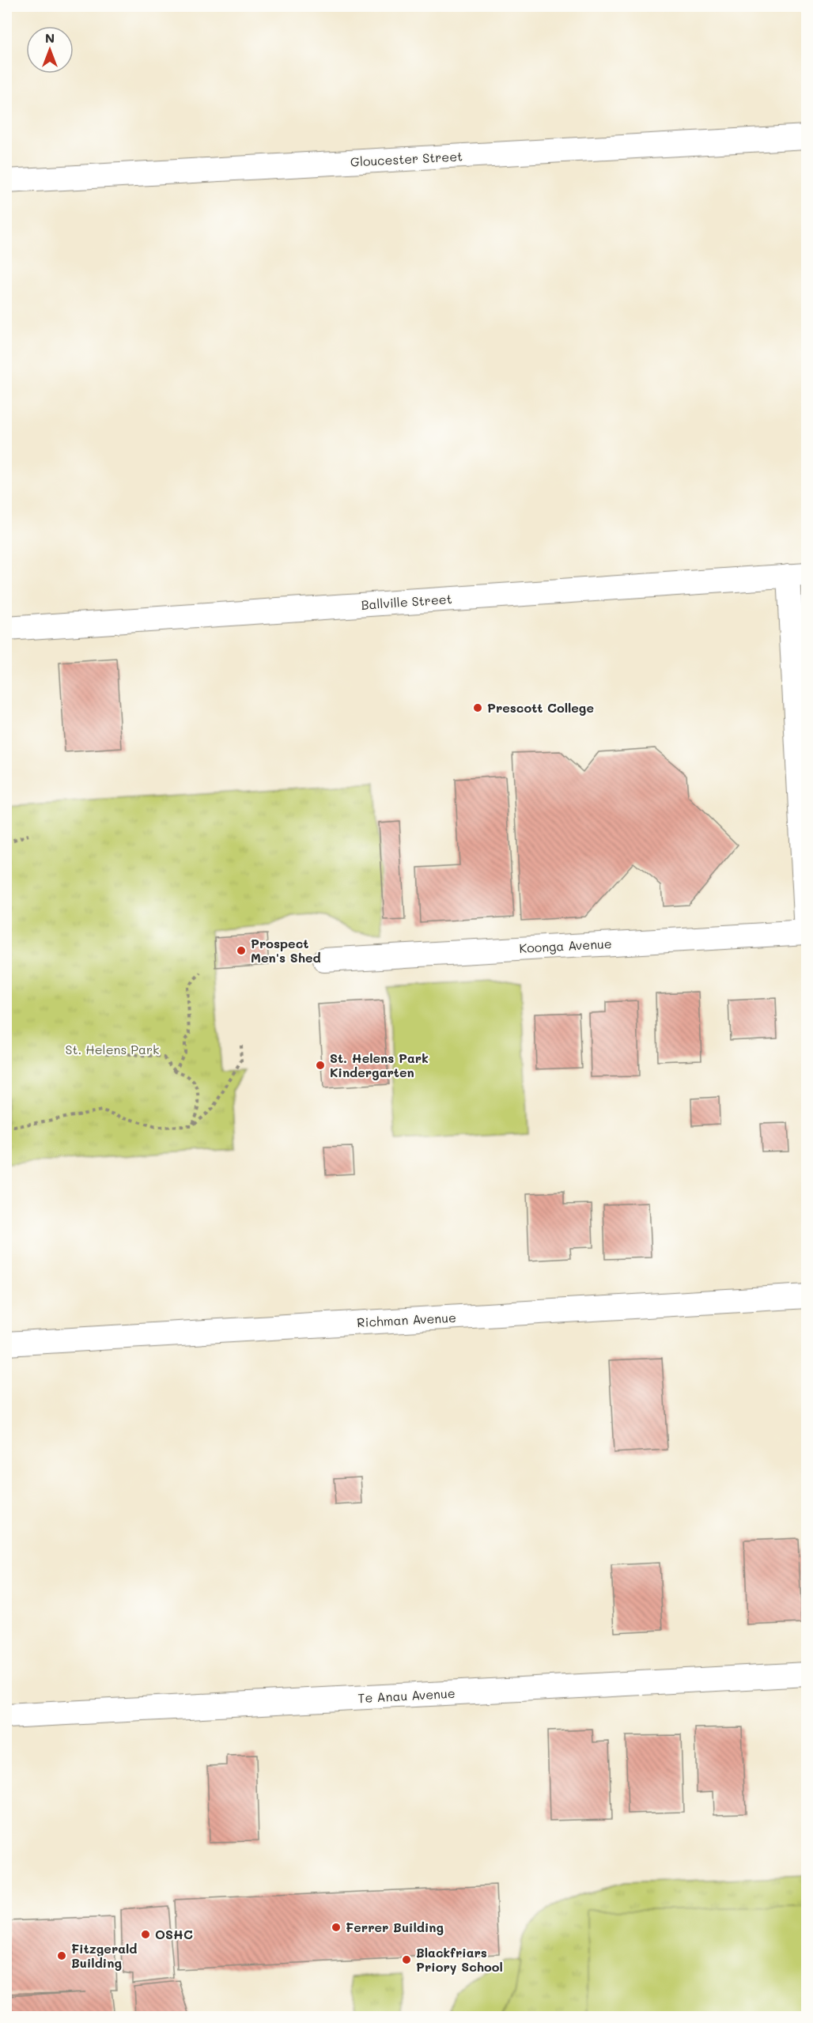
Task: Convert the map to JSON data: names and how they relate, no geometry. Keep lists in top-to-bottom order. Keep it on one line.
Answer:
{"streets":{"street":["Gloucester Street","Ballville Street","Koonga Avenue","Richman Avenue","Te Anau Avenue"]},"parks":["St. Helens Park"],"places":["Prescott College","Prospect Men's Shed","St. Helens Park Kindergarten","Ferrer Building","OSHC","Fitzgerald Building","Blackfriars Priory School"],"north":"top"}
